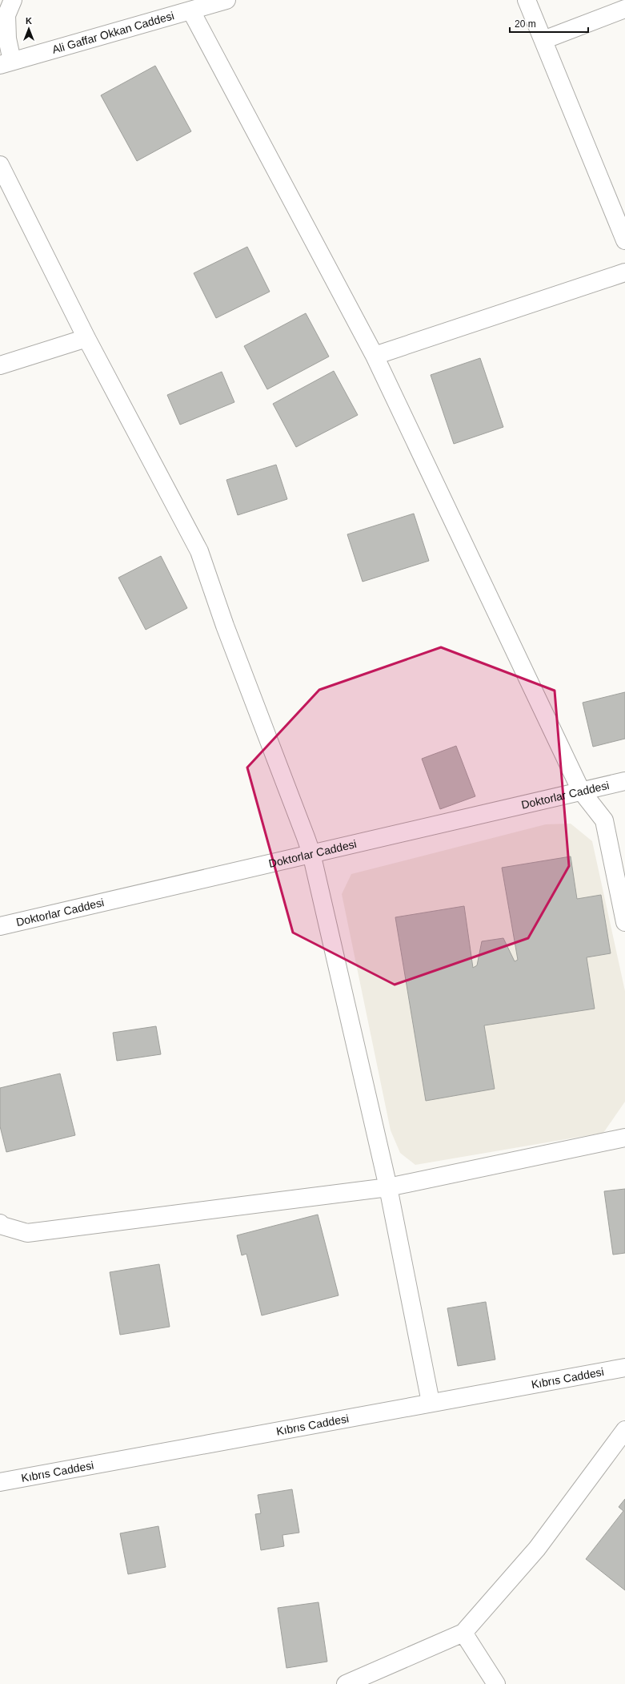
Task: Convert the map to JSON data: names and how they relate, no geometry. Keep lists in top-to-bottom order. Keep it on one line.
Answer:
{"streets":{"street":["Ali Gaffar Okkan Caddesi","Doktorlar Caddesi","Kıbrıs Caddesi"]},"scale_bar":"20 m","north":"top"}
